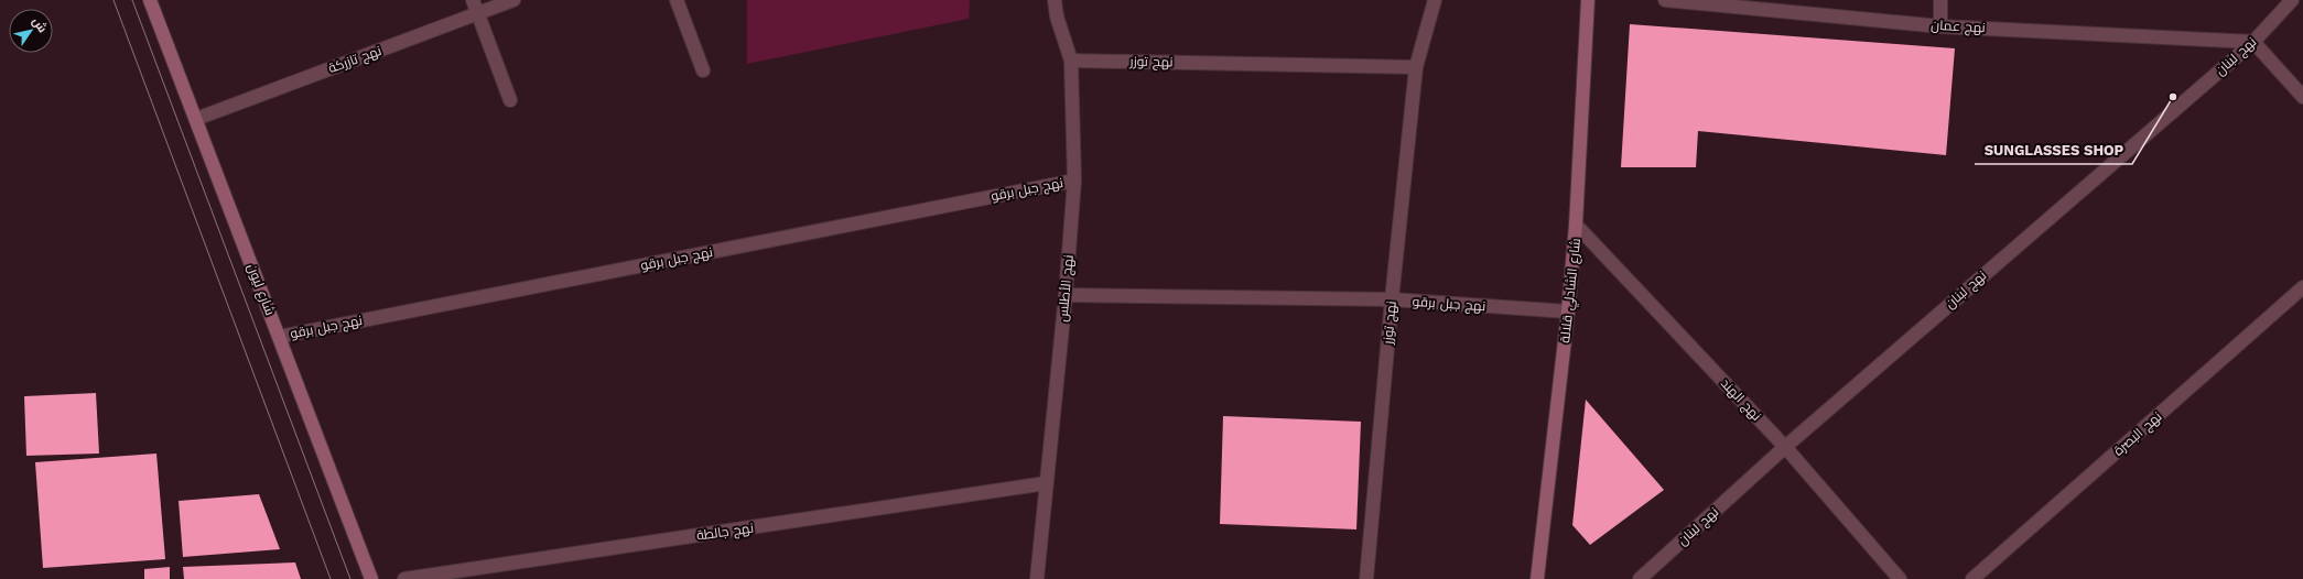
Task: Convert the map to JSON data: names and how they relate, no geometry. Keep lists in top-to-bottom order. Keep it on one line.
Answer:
{"streets":{"street":["نهج عمان","نهج لبنان","نهج تازركة","نهج توزر","نهج جبل برقو","نهج الأطلس","شارع ليون","شارع الشادلي قلالة","نهج الهند","نهج البصرة","نهج جالطة"]},"crossings":[["نهج عمان","نهج لبنان"],["نهج لبنان","نهج الهند"],["نهج تازركة","شارع ليون"],["نهج توزر","نهج جبل برقو"],["نهج توزر","نهج الأطلس"],["نهج جبل برقو","نهج الأطلس"],["نهج جبل برقو","شارع ليون"],["نهج جبل برقو","شارع الشادلي قلالة"],["نهج الأطلس","نهج جالطة"],["شارع الشادلي قلالة","نهج الهند"]],"places":["SUNGLASSES SHOP"],"north":"top right"}
